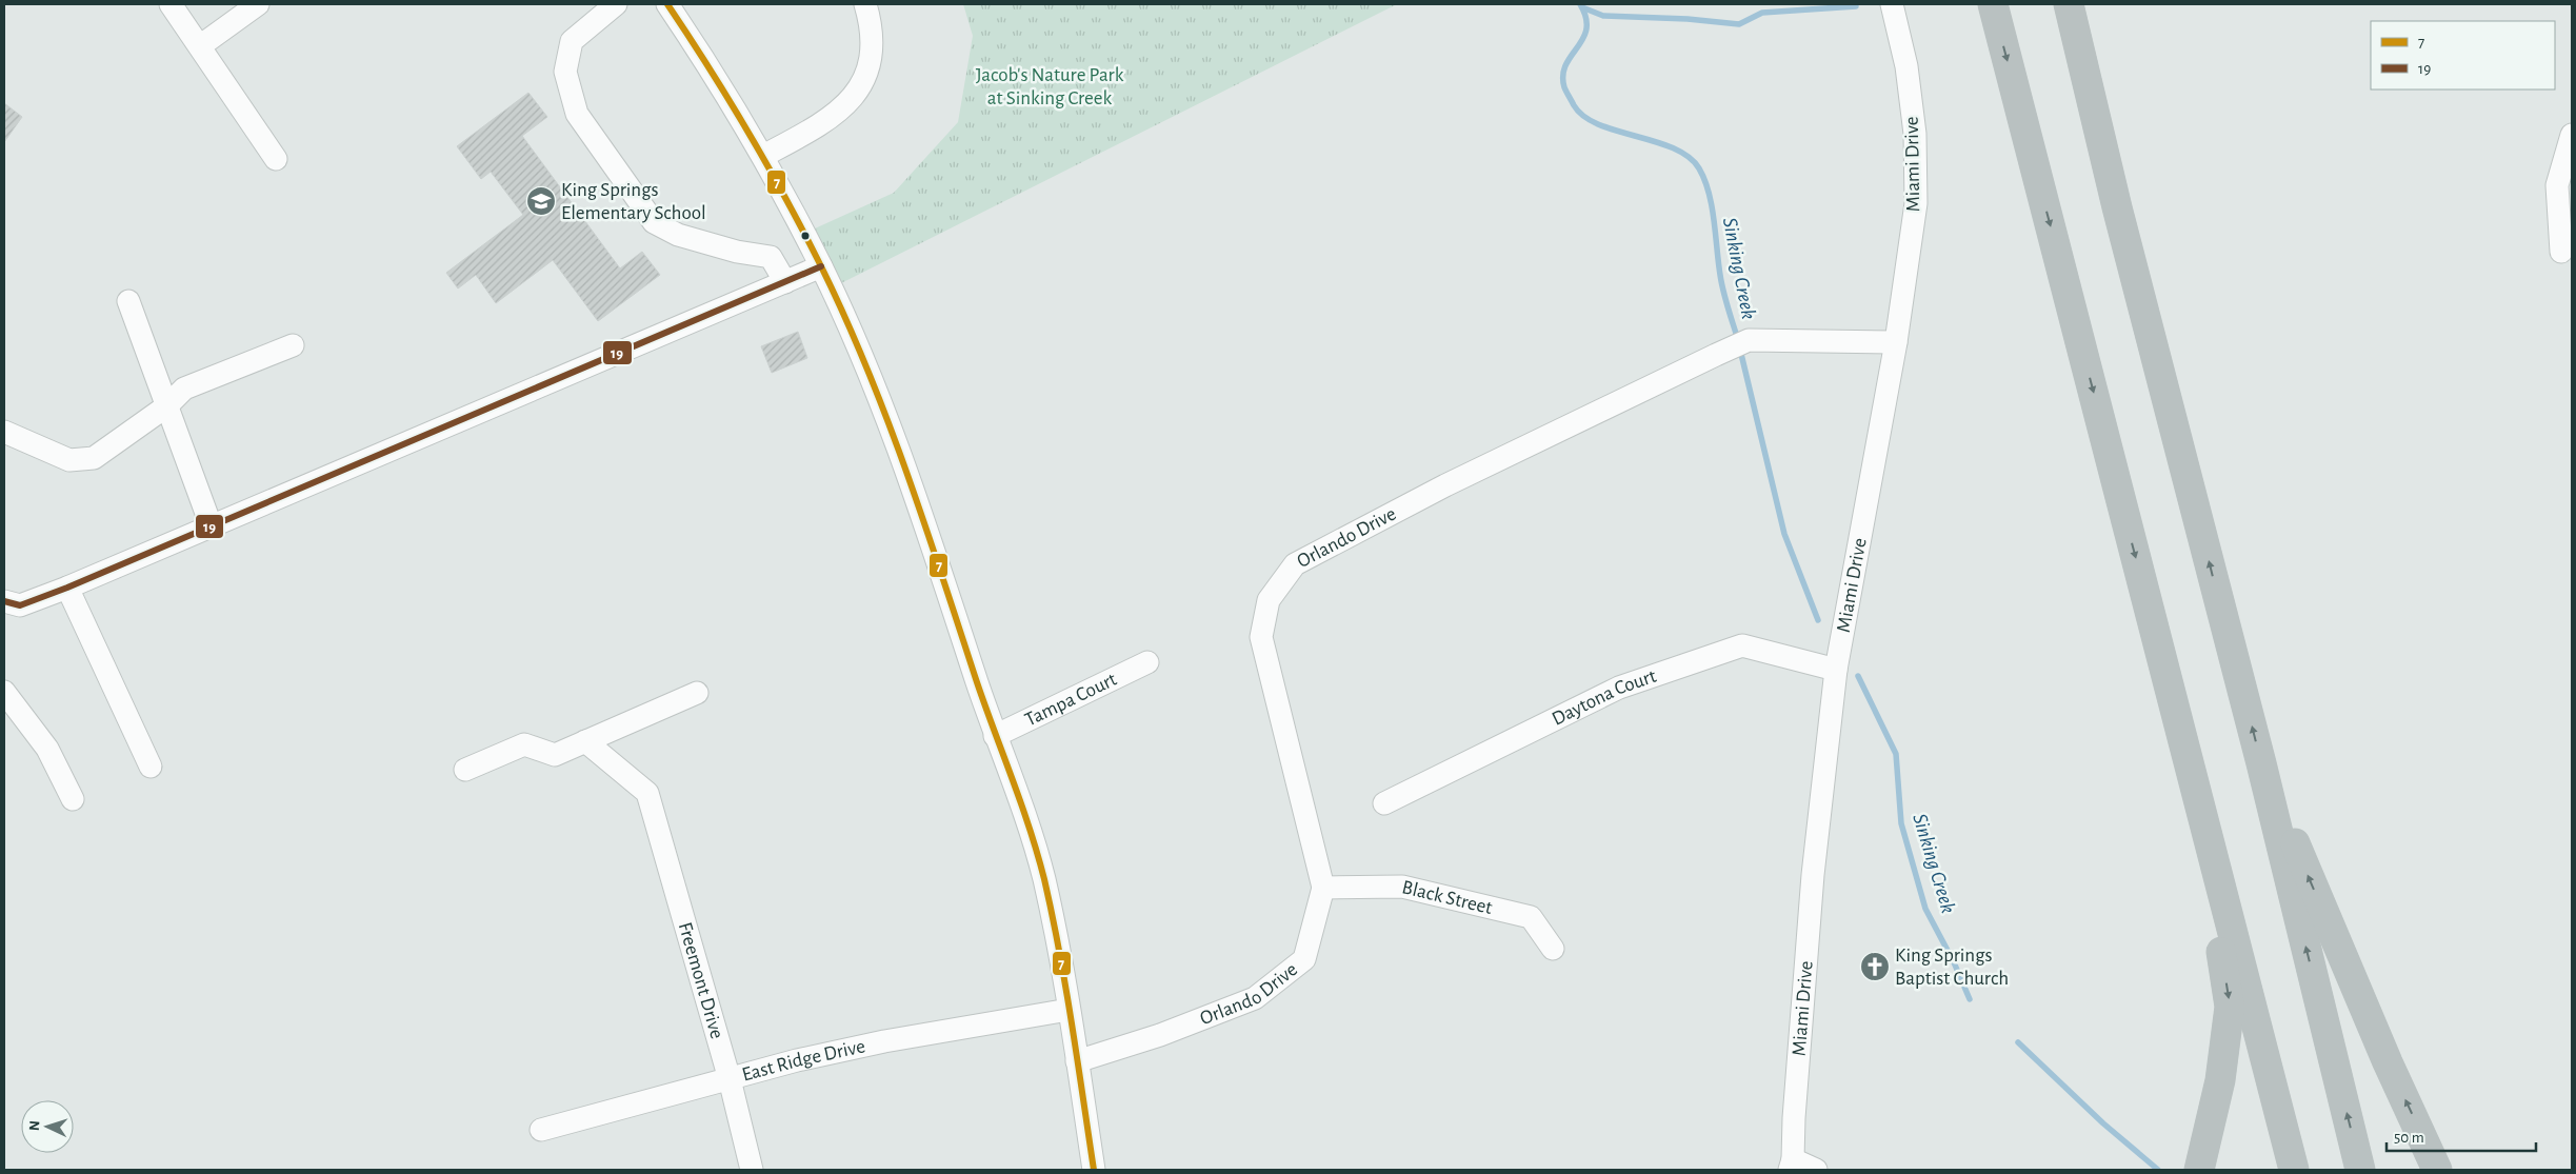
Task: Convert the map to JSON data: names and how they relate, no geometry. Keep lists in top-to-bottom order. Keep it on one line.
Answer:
{"streets":{"street":["Miami Drive","Orlando Drive","Daytona Court","Tampa Court","Black Street","Freemont Drive","East Ridge Drive"]},"crossings":[["Miami Drive","Orlando Drive"],["Miami Drive","Daytona Court"],["Orlando Drive","Black Street"],["Freemont Drive","East Ridge Drive"]],"water":["Sinking Creek"],"parks":["Jacob's Nature Park at Sinking Creek"],"places":{"school or university":["King Springs Elementary School"],"church":["King Springs Baptist Church"]},"lines":["transit line 7","transit line 19"],"legend":["7","19"],"scale_bar":"50 m","north":"left"}
